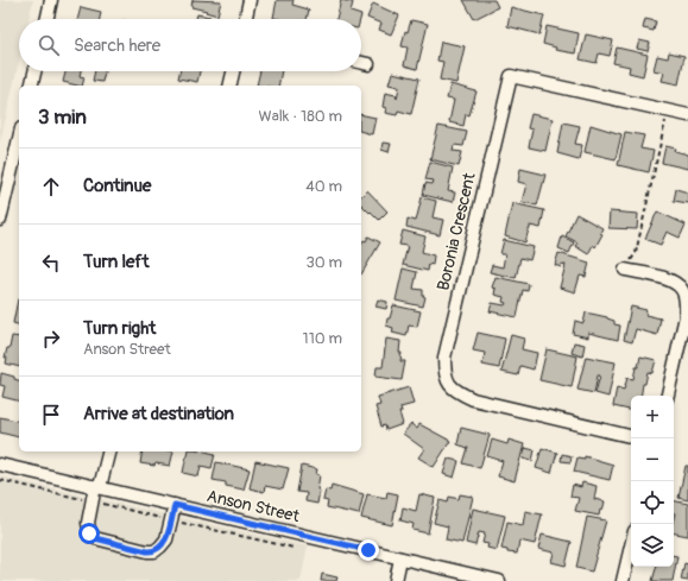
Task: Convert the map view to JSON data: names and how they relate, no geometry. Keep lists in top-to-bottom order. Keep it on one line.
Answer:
{"streets":{"street":["Boronia Crescent","Anson Street"]},"page":{"search":"Search here","heading":["3 min","Walk · 180 m"],"list":[["Continue","40 m"],["Turn left","30 m"],["Turn right","Anson Street","110 m"],"Arrive at destination"],"map_buttons":["+","−"]}}
